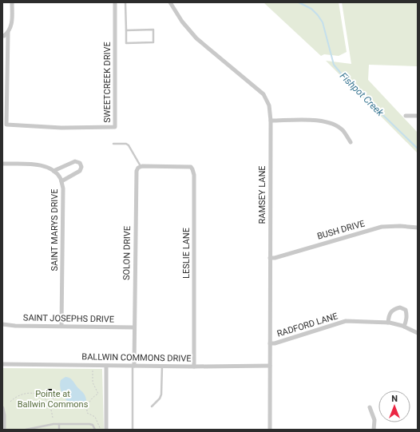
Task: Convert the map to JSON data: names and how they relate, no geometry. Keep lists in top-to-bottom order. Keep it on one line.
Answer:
{"streets":{"street":["SWEETCREEK DRIVE","RAMSEY LANE","SAINT MARYS DRIVE","BUSH DRIVE","SOLON DRIVE","LESLIE LANE","SAINT JOSEPHS DRIVE","RADFORD LANE","BALLWIN COMMONS DRIVE"]},"crossings":[["RAMSEY LANE","BUSH DRIVE"],["RAMSEY LANE","RADFORD LANE"],["RAMSEY LANE","BALLWIN COMMONS DRIVE"],["SAINT MARYS DRIVE","SAINT JOSEPHS DRIVE"],["SOLON DRIVE","LESLIE LANE"],["SOLON DRIVE","SAINT JOSEPHS DRIVE"],["SOLON DRIVE","BALLWIN COMMONS DRIVE"],["LESLIE LANE","BALLWIN COMMONS DRIVE"]],"water":["Fishpot Creek"],"parks":["Pointe at Ballwin Commons"],"north":"top"}
